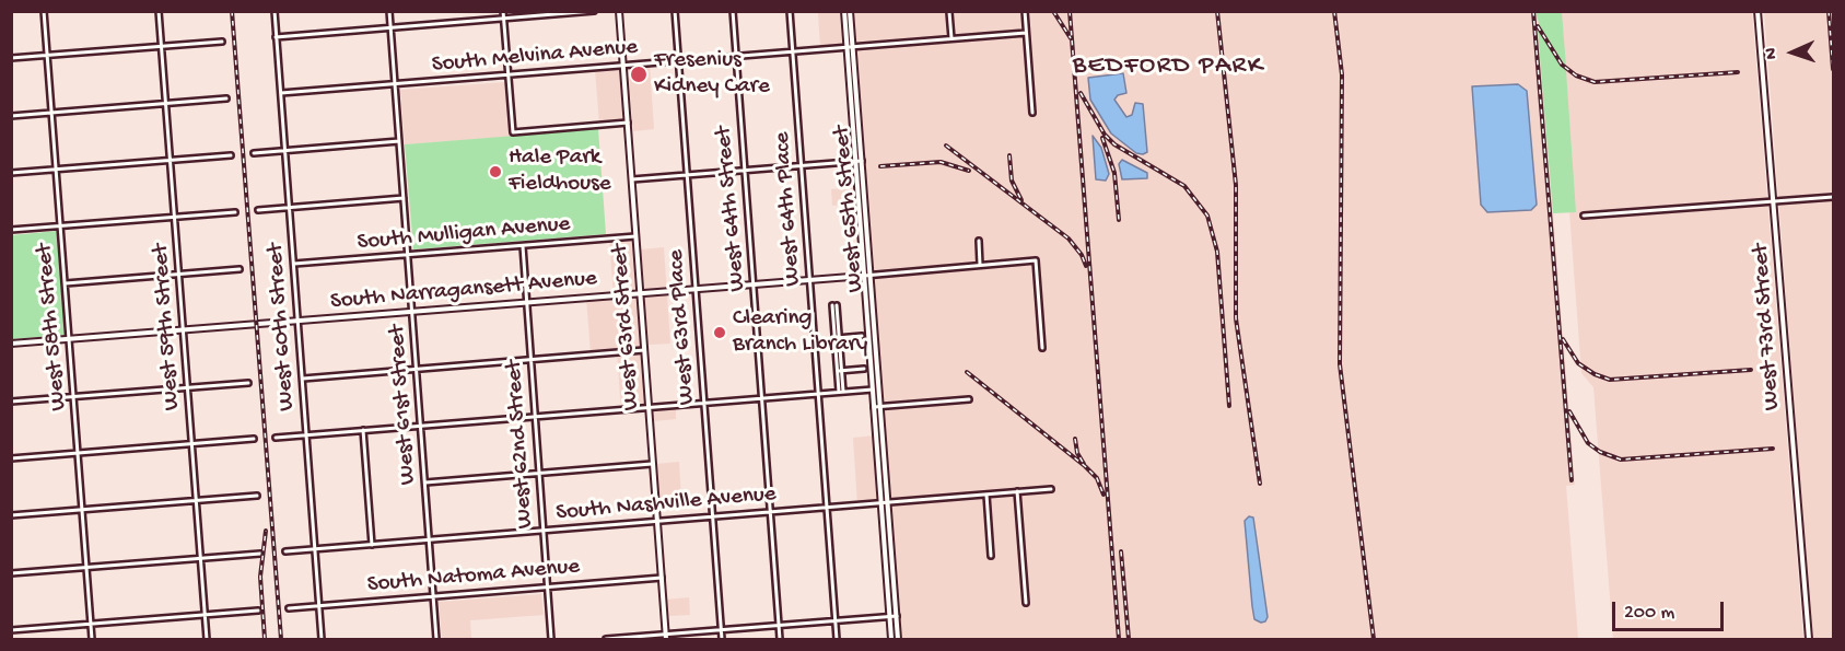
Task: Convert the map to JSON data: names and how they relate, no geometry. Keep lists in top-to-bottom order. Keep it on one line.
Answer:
{"streets":{"street":["South Melvina Avenue","West 64th Street","West 64th Place","West 65th Street","South Mulligan Avenue","South Narragansett Avenue","West 58th Street","West 59th Street","West 60th Street","West 63rd Street","West 63rd Place","West 73rd Street","West 61st Street","West 62nd Street","South Nashville Avenue","South Natoma Avenue"]},"crossings":[["South Melvina Avenue","West 64th Street"],["South Melvina Avenue","West 64th Place"],["South Melvina Avenue","West 65th Street"],["South Melvina Avenue","West 60th Street"],["South Melvina Avenue","West 63rd Street"],["South Melvina Avenue","West 63rd Place"],["South Melvina Avenue","West 61st Street"],["West 64th Street","South Narragansett Avenue"],["West 64th Street","South Nashville Avenue"],["West 64th Place","South Narragansett Avenue"],["West 64th Place","South Nashville Avenue"],["West 65th Street","South Narragansett Avenue"],["West 65th Street","South Nashville Avenue"],["South Mulligan Avenue","West 60th Street"],["South Mulligan Avenue","West 63rd Street"],["South Mulligan Avenue","West 61st Street"],["South Mulligan Avenue","West 62nd Street"],["South Narragansett Avenue","West 58th Street"],["South Narragansett Avenue","West 59th Street"],["South Narragansett Avenue","West 60th Street"],["South Narragansett Avenue","West 63rd Street"],["South Narragansett Avenue","West 63rd Place"],["South Narragansett Avenue","West 61st Street"],["South Narragansett Avenue","West 62nd Street"],["West 60th Street","South Nashville Avenue"],["West 60th Street","South Natoma Avenue"],["West 63rd Street","South Nashville Avenue"],["West 63rd Street","South Natoma Avenue"],["West 63rd Place","South Nashville Avenue"],["West 61st Street","South Nashville Avenue"],["West 61st Street","South Natoma Avenue"],["West 62nd Street","South Nashville Avenue"],["West 62nd Street","South Natoma Avenue"]],"districts":["BEDFORD PARK"],"places":["Fresenius Kidney Care","Hale Park Fieldhouse","Clearing Branch Library"],"scale_bar":"200 m","north":"left"}
